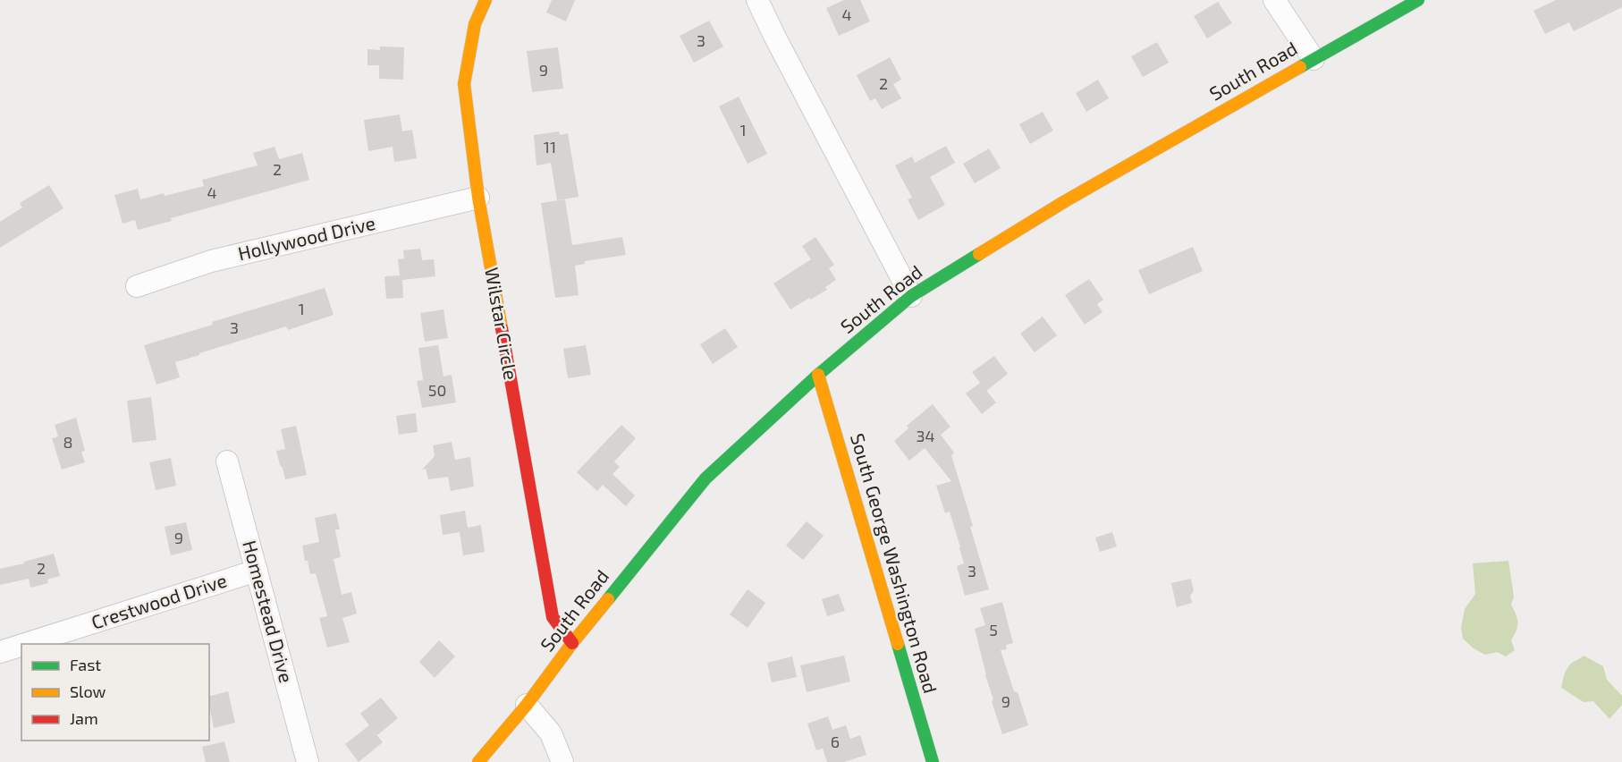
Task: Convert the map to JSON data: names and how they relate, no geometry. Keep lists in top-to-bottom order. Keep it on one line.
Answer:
{"streets":{"main road":["South Road","Wilstar Circle","South George Washington Road"],"street":["Hollywood Drive","Crestwood Drive","Homestead Drive"]},"crossings":[["South Road","Wilstar Circle"],["South Road","South George Washington Road"],["Hollywood Drive","Wilstar Circle"],["Crestwood Drive","Homestead Drive"]],"house_numbers":["4","3","9","2","1","11","2","4","1","3","50","34","8","9","2","3","5","9","6"],"legend":["Fast","Slow","Jam"]}
